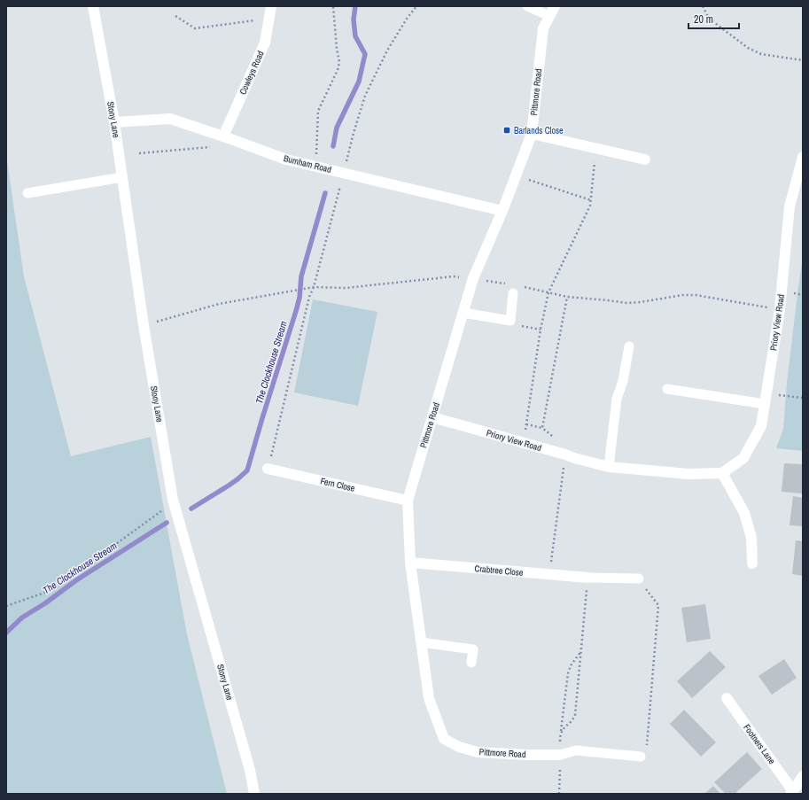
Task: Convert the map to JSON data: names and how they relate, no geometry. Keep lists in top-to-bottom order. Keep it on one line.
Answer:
{"streets":{"street":["Cowleys Road","Pittmore Road","Stony Lane","Burnham Road","Priory View Road","Fern Close","Crabtree Close","Footners Lane"]},"crossings":[["Cowleys Road","Burnham Road"],["Pittmore Road","Burnham Road"],["Pittmore Road","Priory View Road"],["Pittmore Road","Fern Close"],["Pittmore Road","Crabtree Close"],["Stony Lane","Burnham Road"]],"water":["The Clockhouse Stream"],"places":{"transit":["Barlands Close"]},"scale_bar":"20 m"}
